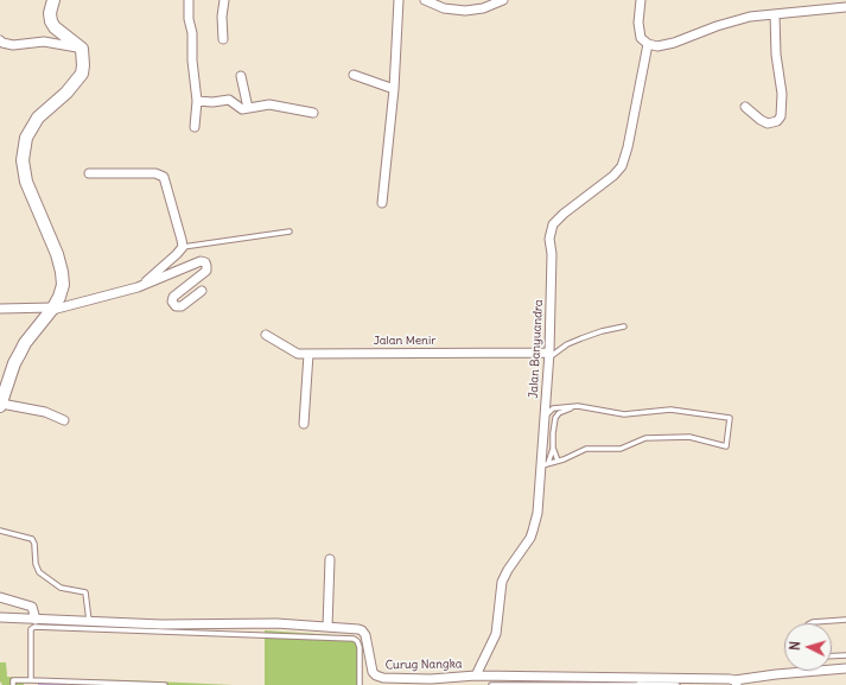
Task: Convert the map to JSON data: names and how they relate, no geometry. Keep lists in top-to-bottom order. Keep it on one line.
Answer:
{"streets":{"street":["Jalan Menir","Jalan Banyuandra","Curug Nangka"]},"crossings":[["Jalan Menir","Jalan Banyuandra"],["Jalan Banyuandra","Curug Nangka"]],"north":"left"}
